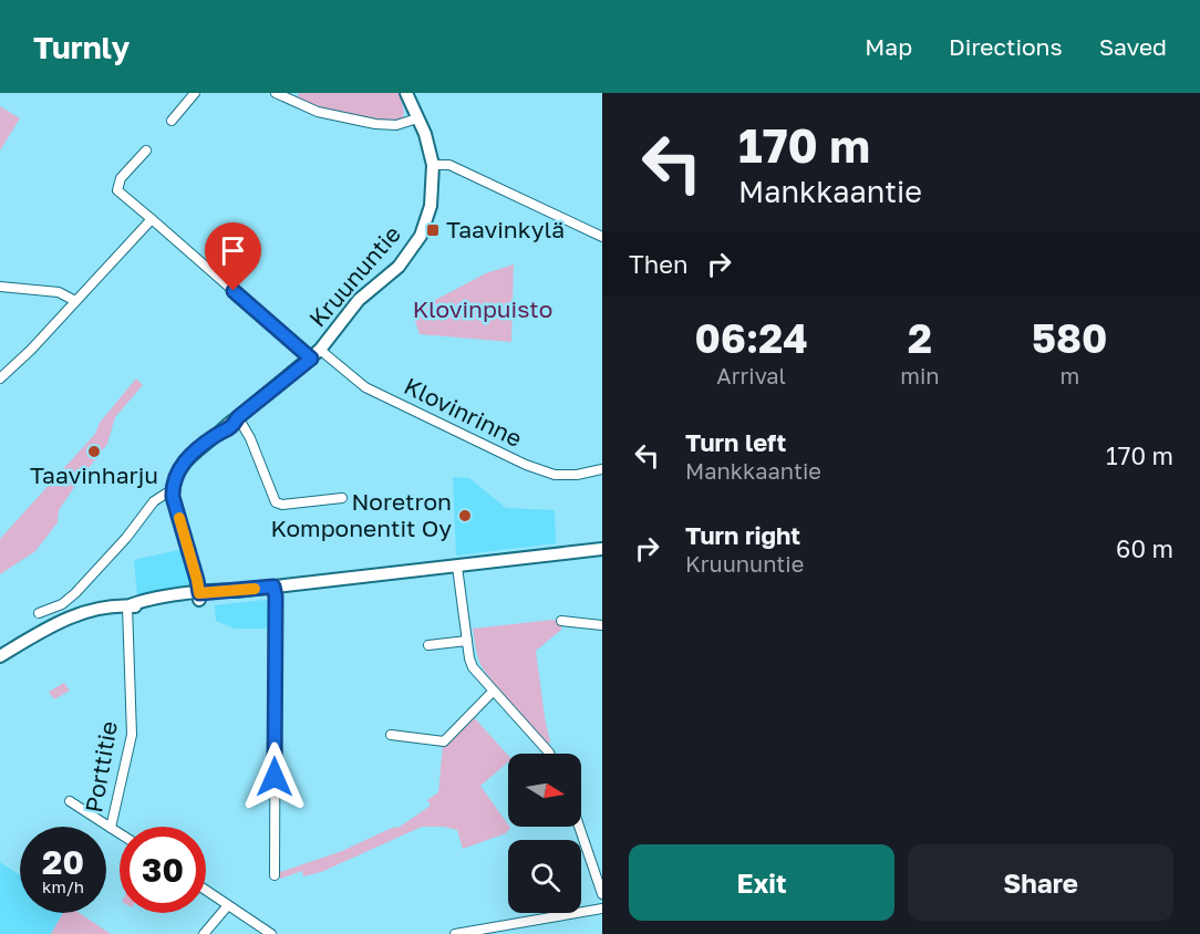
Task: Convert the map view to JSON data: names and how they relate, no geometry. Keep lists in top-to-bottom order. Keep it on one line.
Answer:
{"streets":{"main road":["Kruununtie"],"street":["Klovinrinne","Porttitie"]},"crossings":[["Kruununtie","Klovinrinne"]],"parks":["Klovinpuisto"],"places":{"transit":["Taavinkylä"],"other":["Taavinharju","Noretron Komponentit Oy"]},"north":"right","page":{"header":"Turnly","nav":["Map","Directions","Saved"],"turn":["170 m","Mankkaantie"],"then":"Then","eta":["06:24","Arrival","2","min","580","m"],"list":[{"name":"Turn left","note":"Mankkaantie","value":"170 m"},{"name":"Turn right","note":"Kruununtie","value":"60 m"}],"speed":"20 km/h","limit":"30","buttons":["Exit","Share"]}}
